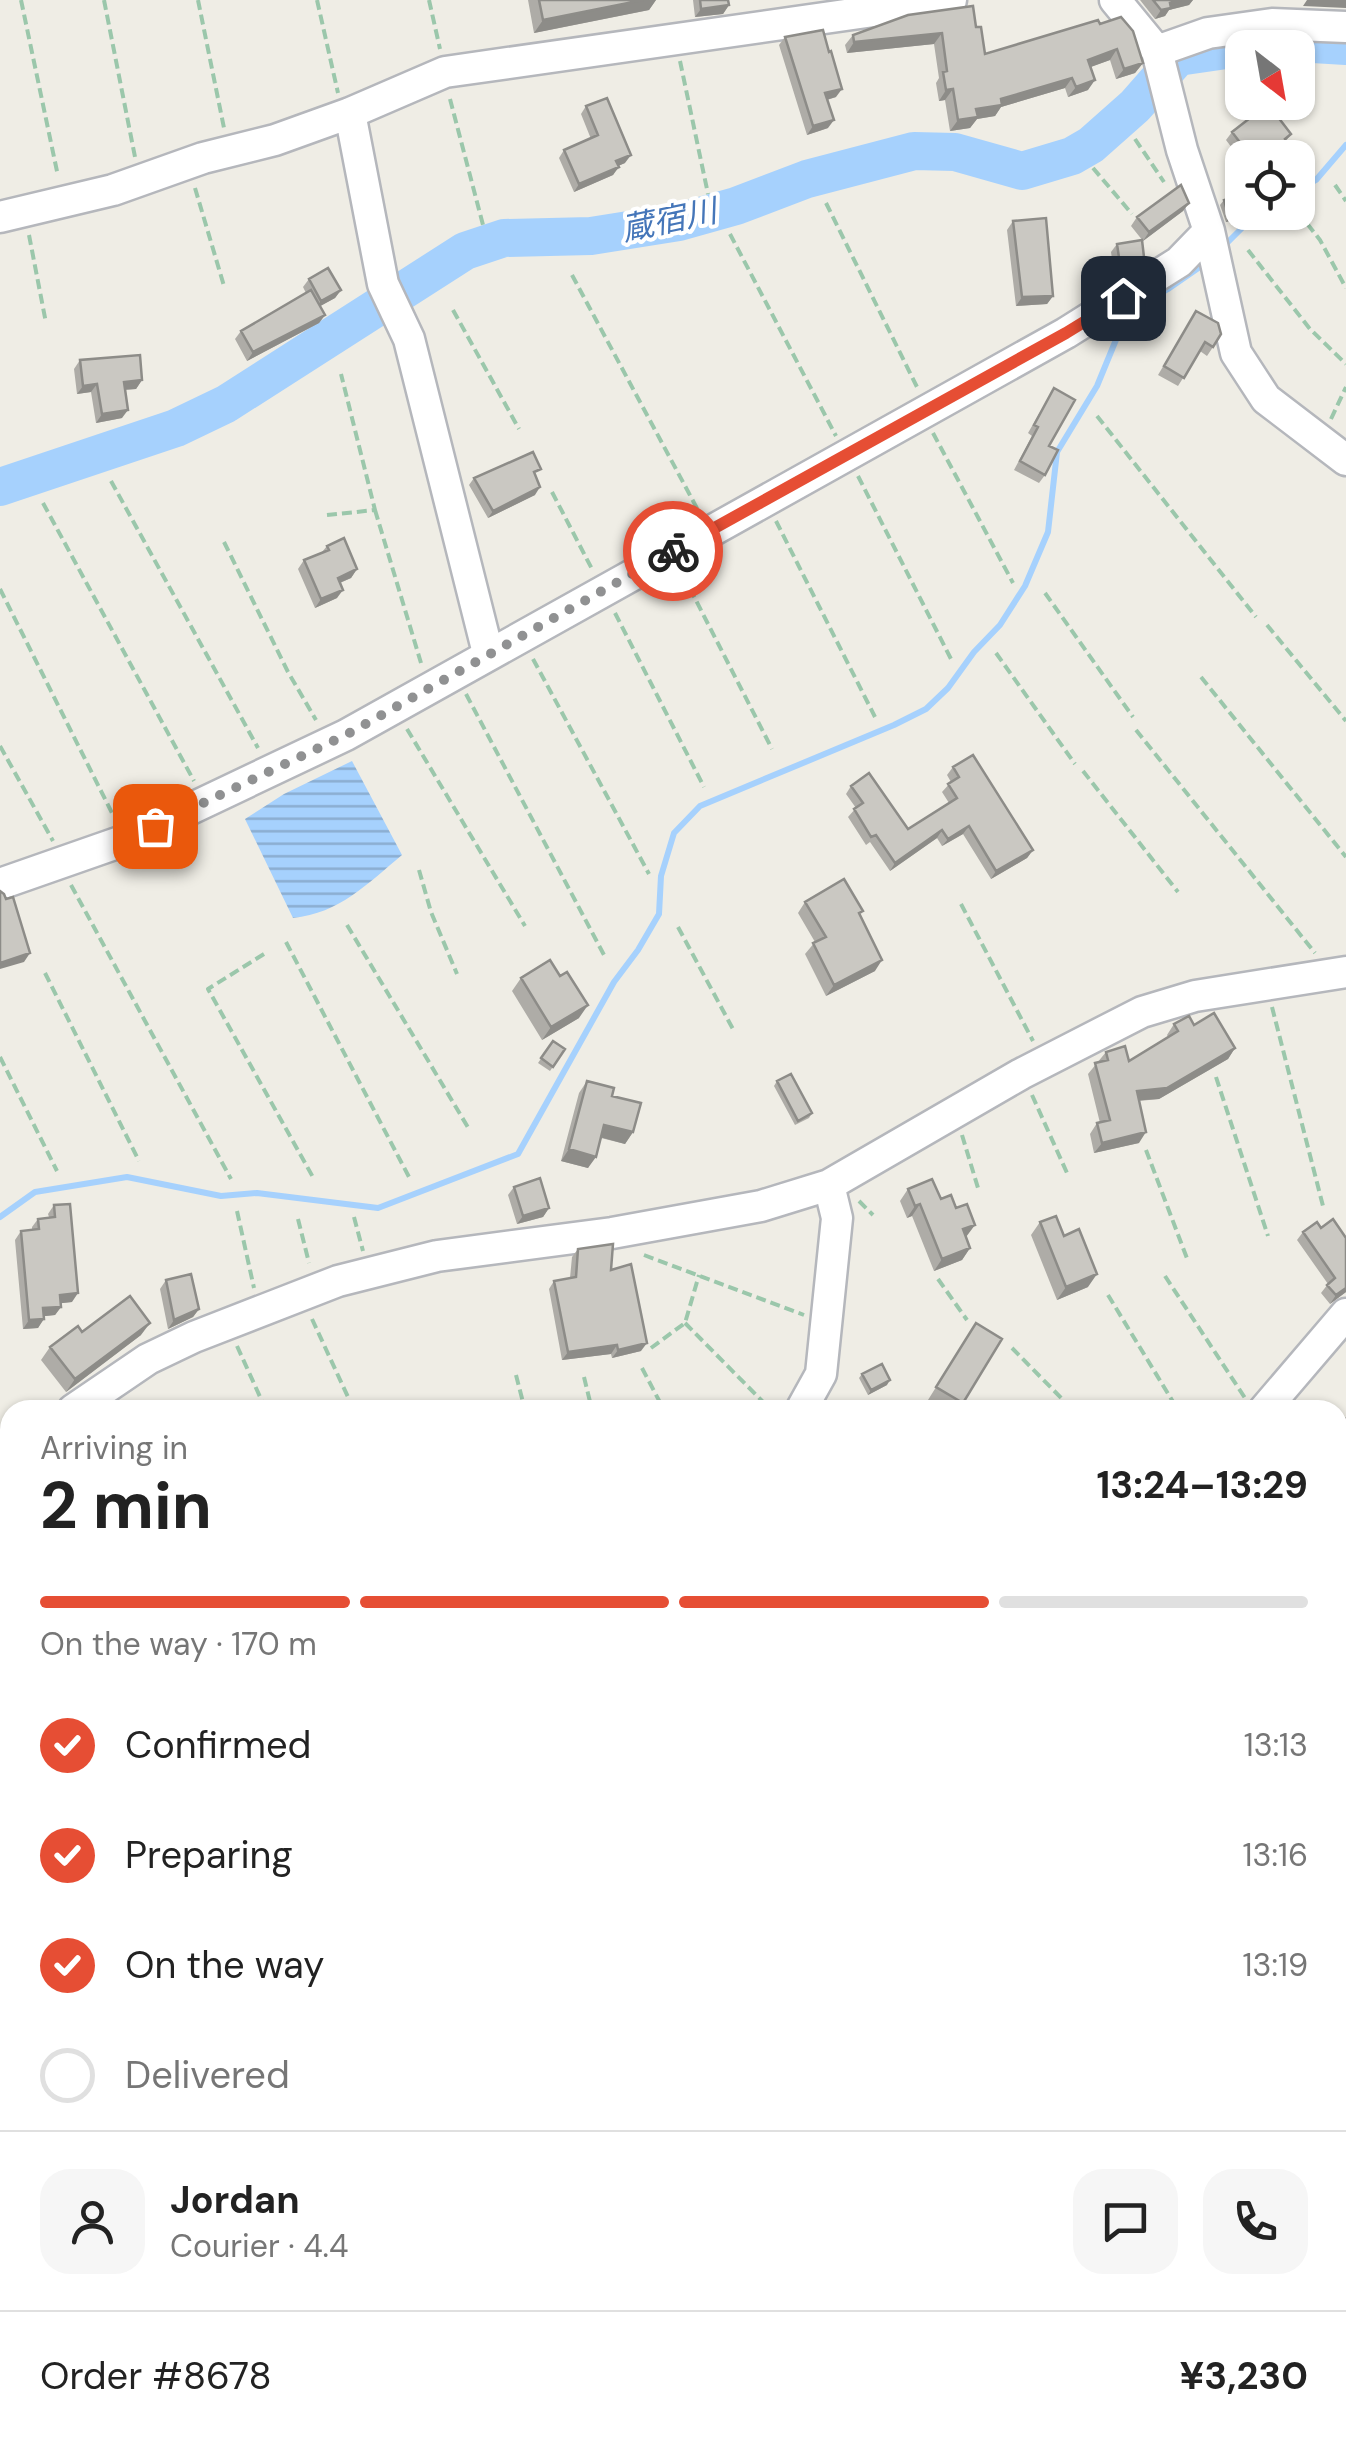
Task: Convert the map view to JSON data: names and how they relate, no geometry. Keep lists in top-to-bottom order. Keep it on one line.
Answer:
{"water":["蔵宿川"],"north":"bottom right","page":{"heading":["2 min","Arriving in","13:24–13:29"],"panel":["Jordan","Courier · 4.4","Order #8678","¥3,230"],"bar":"On the way · 170 m","list":[["Confirmed","13:13"],["Preparing","13:16"],["On the way","13:19"],"Delivered"]}}
